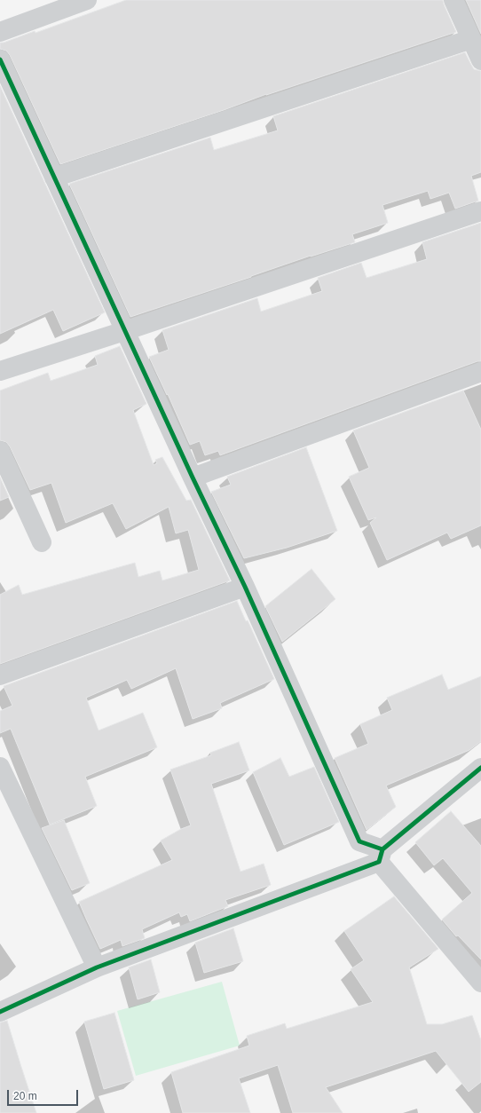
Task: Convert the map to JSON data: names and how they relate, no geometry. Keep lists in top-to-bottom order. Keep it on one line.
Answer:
{"scale_bar":"20 m"}
